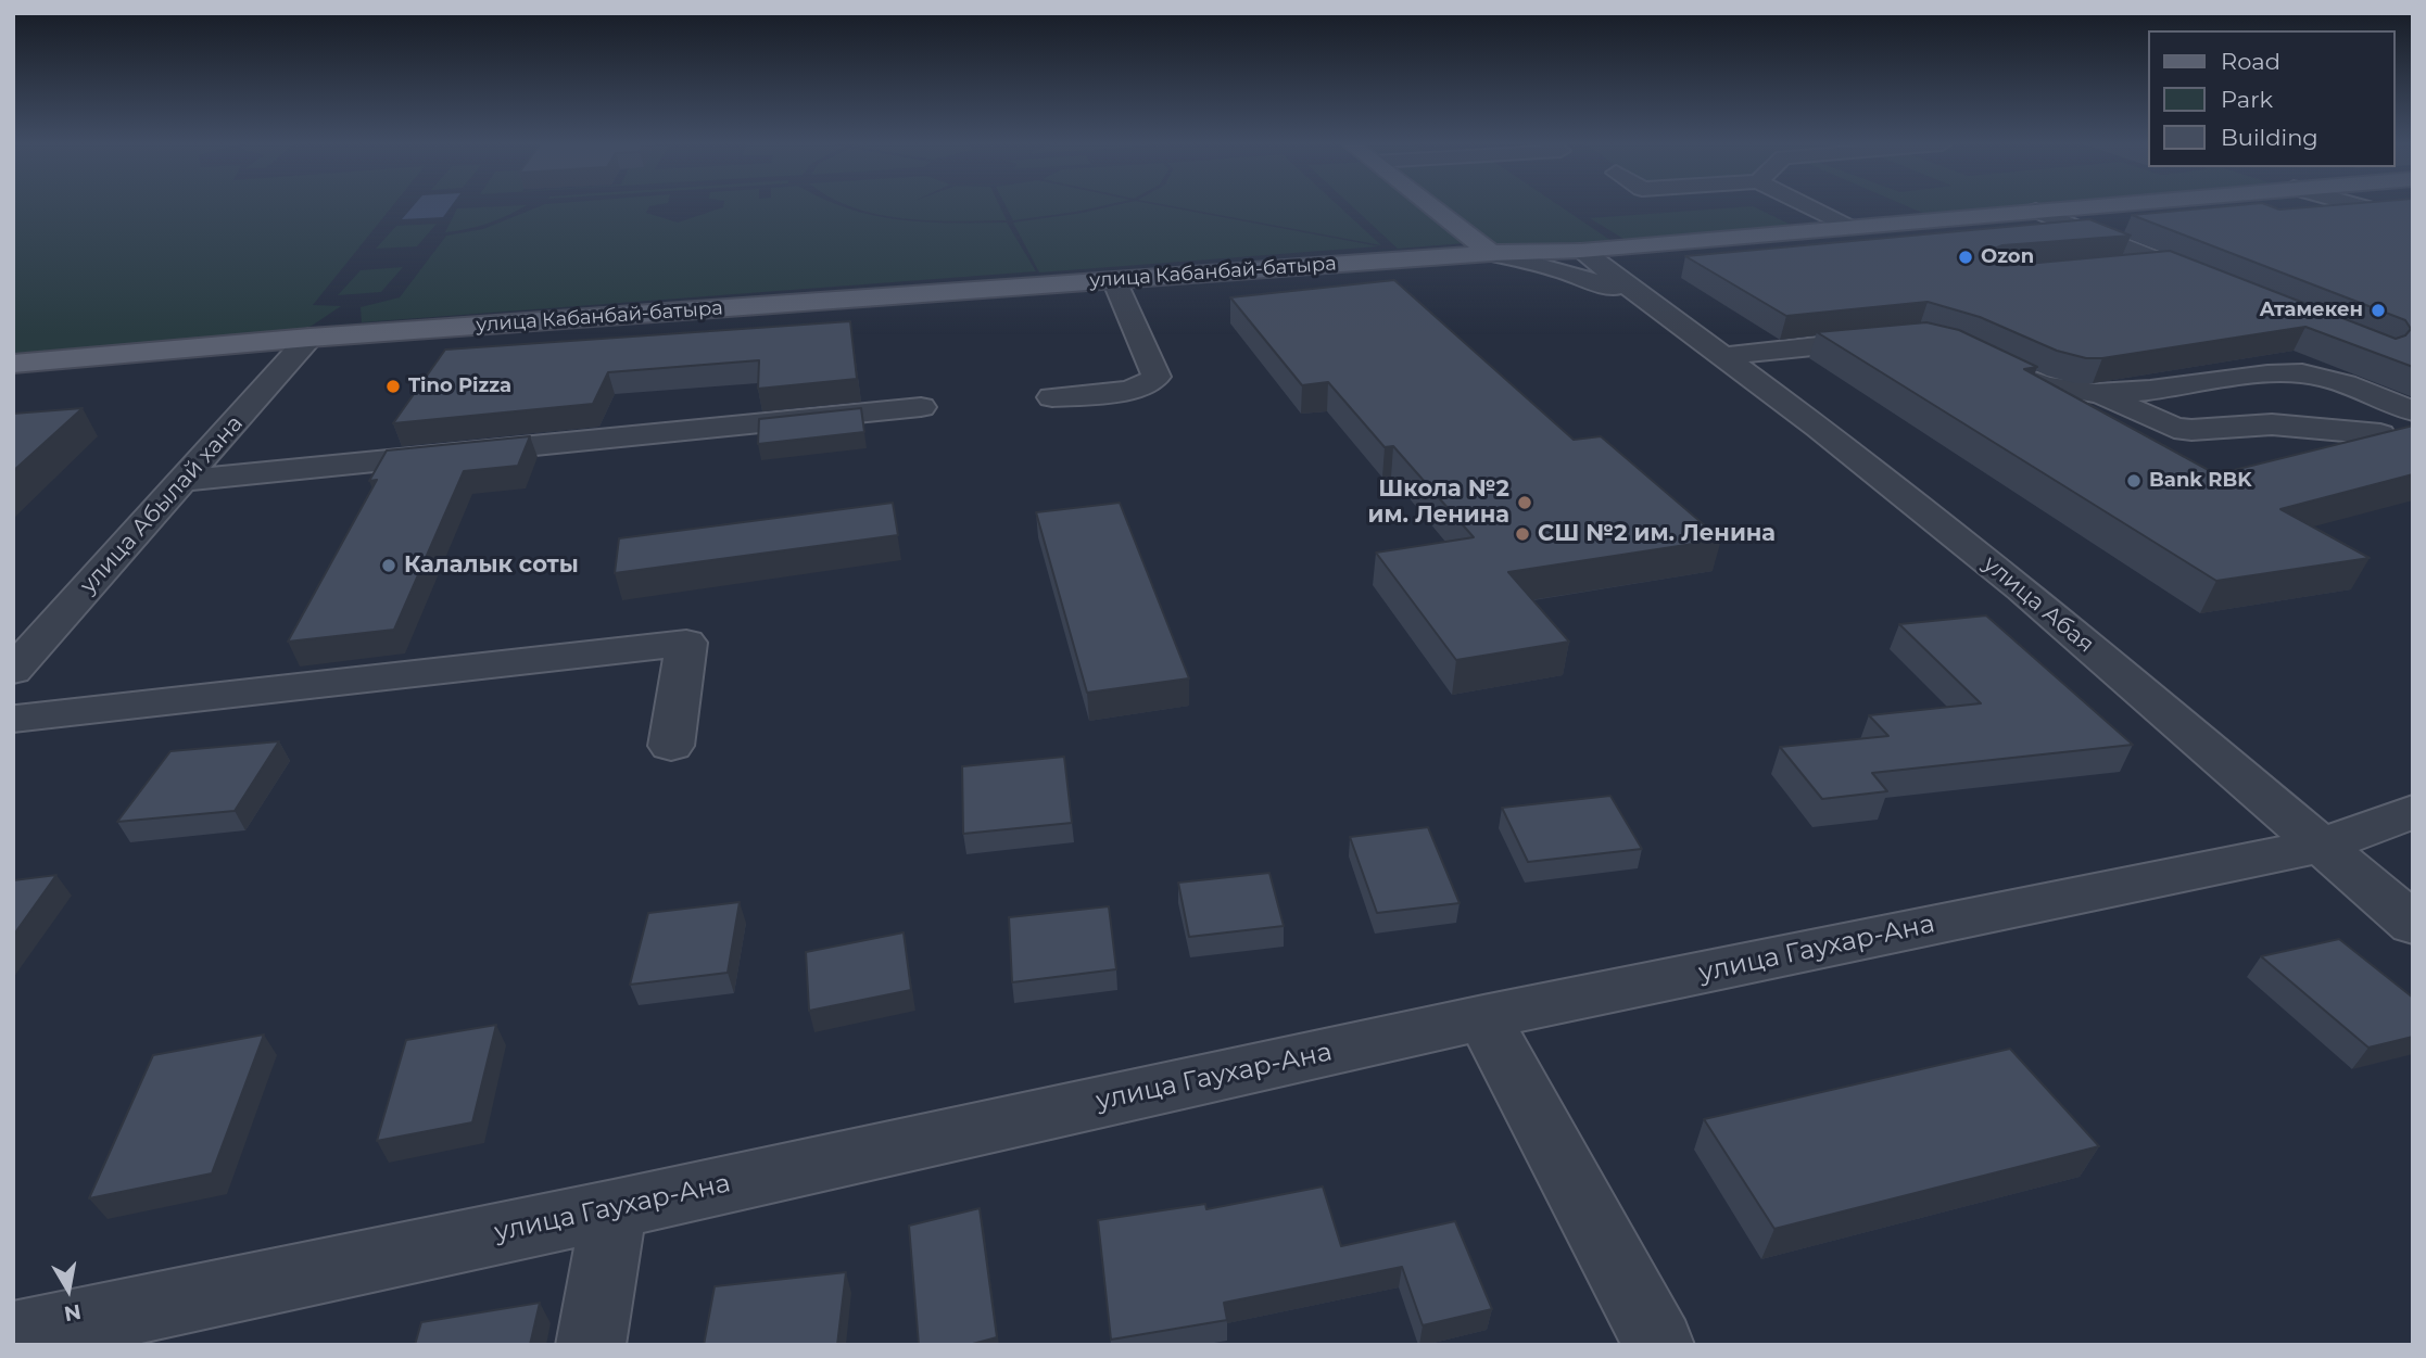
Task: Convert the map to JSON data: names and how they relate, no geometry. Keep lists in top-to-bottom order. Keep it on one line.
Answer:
{"streets":{"main road":["улица Кабанбай-батыра","улица Абая"],"street":["улица Абылай хана","улица Гаухар-Ана"]},"crossings":[["улица Кабанбай-батыра","улица Абылай хана"],["улица Кабанбай-батыра","улица Абая"],["улица Абая","улица Гаухар-Ана"]],"places":["Ozon","Атамекен","Tino Pizza","Bank RBK","Школа №2 им. Ленина","СШ №2 им. Ленина","Калалык соты"],"legend":["Road","Park","Building"],"north":"bottom"}
